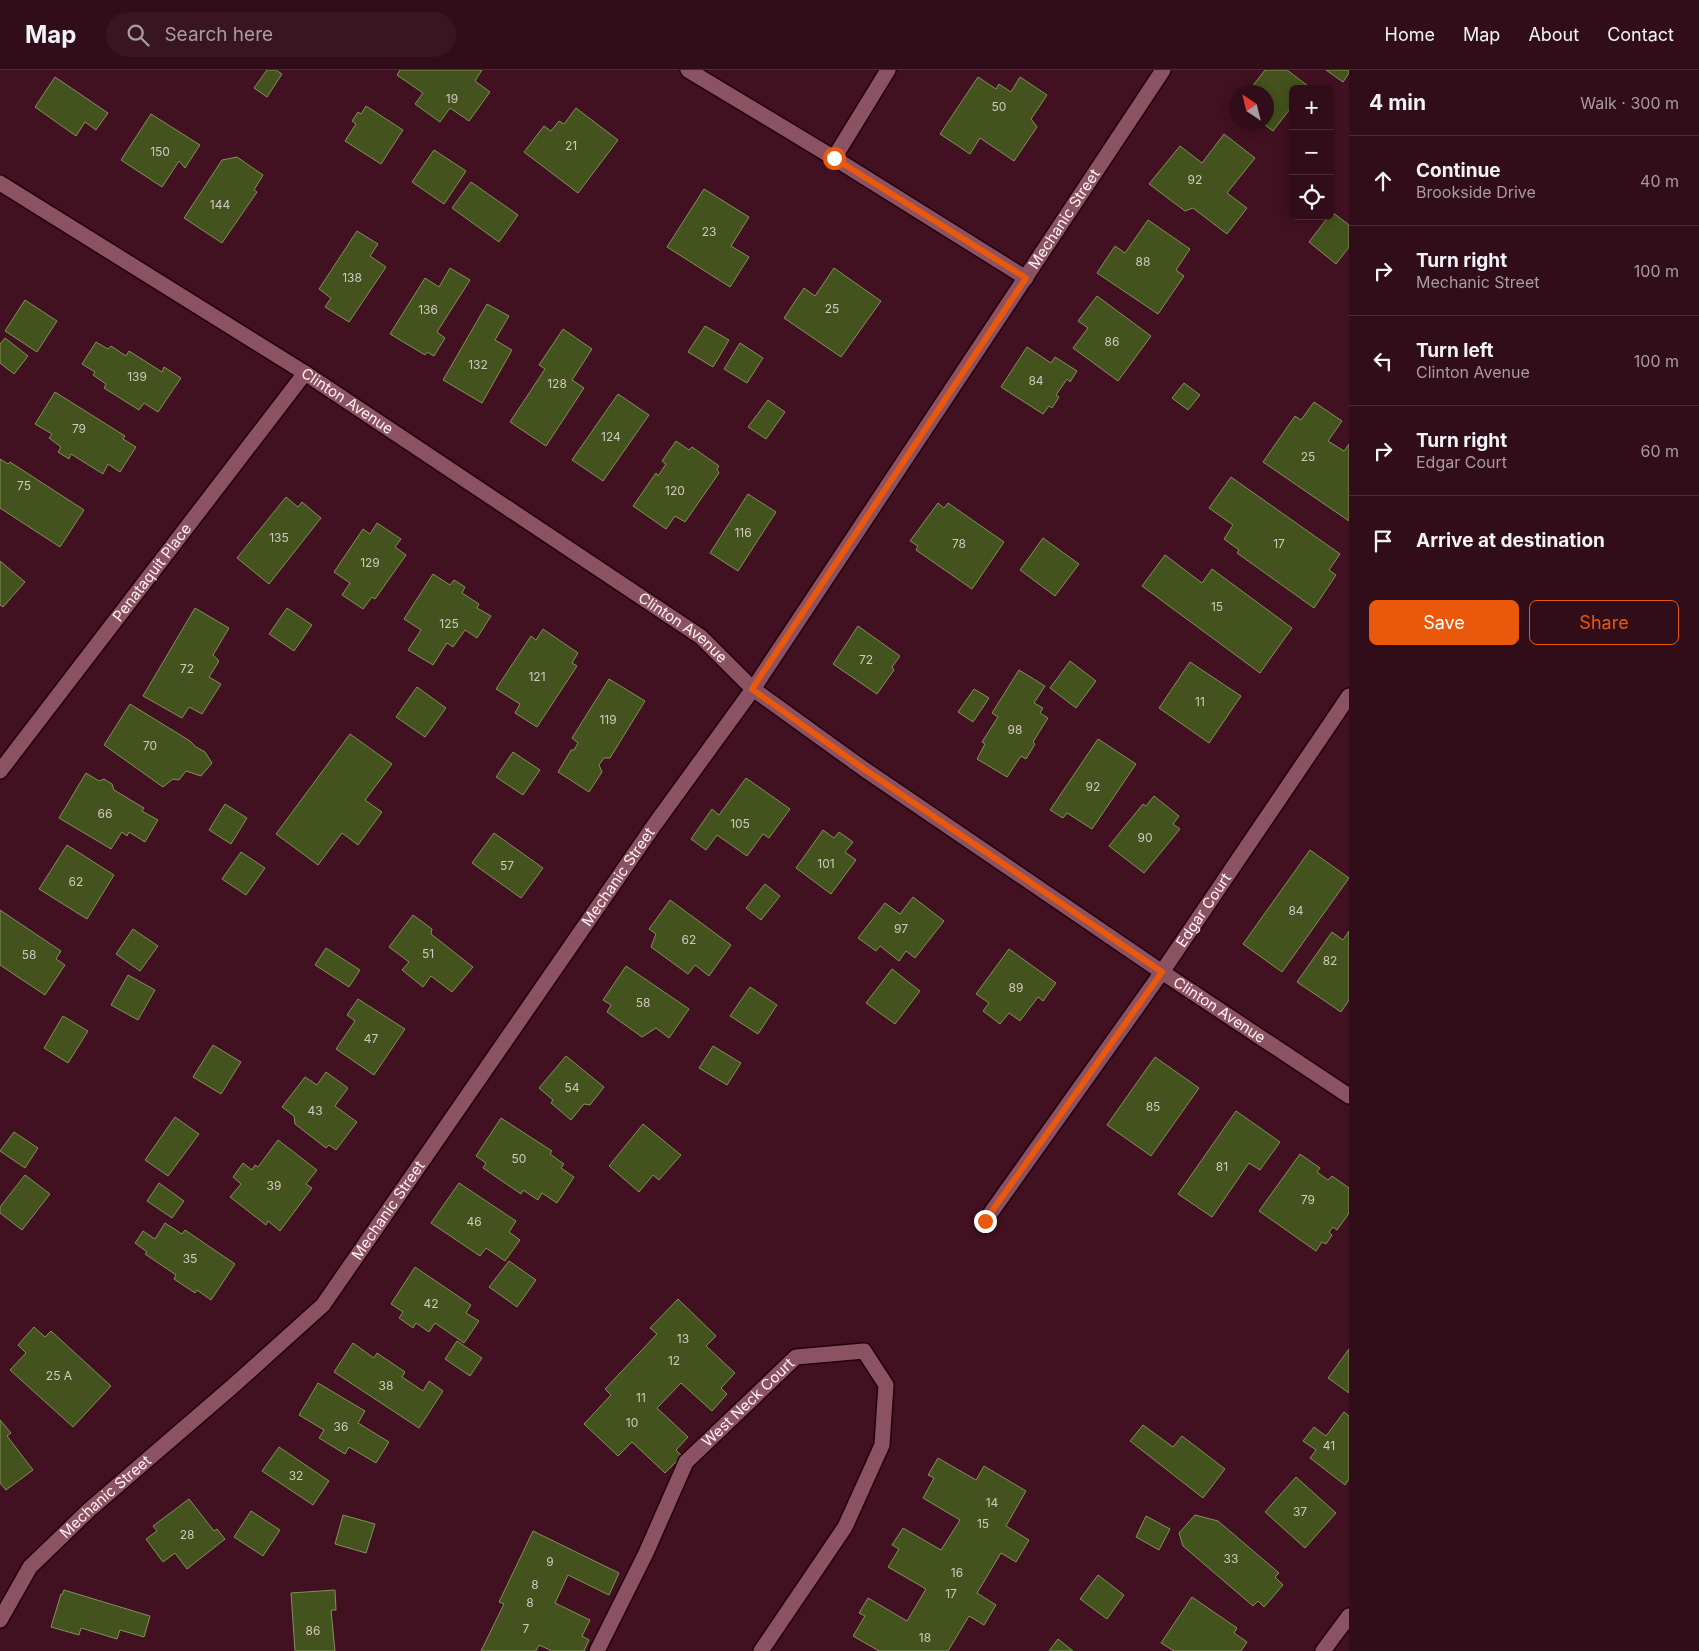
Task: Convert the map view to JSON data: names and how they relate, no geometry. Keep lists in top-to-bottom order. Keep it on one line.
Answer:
{"streets":{"street":["Mechanic Street","Clinton Avenue","Penataquit Place","Edgar Court","West Neck Court"]},"crossings":[["Mechanic Street","Clinton Avenue"],["Clinton Avenue","Penataquit Place"],["Clinton Avenue","Edgar Court"]],"house_numbers":["19","50","21","150","92","144","23","88","138","25","136","86","132","139","84","128","79","124","25","75","120","116","135","78","17","129","15","125","72","72","121","11","119","98","70","92","66","105","90","101","57","62","84","97","62","51","58","82","89","58","47","54","85","43","50","81","39","79","46","35","42","13","12","25 A","38","11","10","36","41","32","14","37","15","28","33","9","16","8","17","8","7","86","18"],"north":"top left","page":{"header":"Map","search":"Search here","nav":["Home","Map","About","Contact"],"heading":["4 min","Walk · 300 m"],"map_buttons":["+","−"],"list":[["Continue","Brookside Drive","40 m"],["Turn right","Mechanic Street","100 m"],["Turn left","Clinton Avenue","100 m"],["Turn right","Edgar Court","60 m"],"Arrive at destination"],"buttons":["Save","Share"]}}
